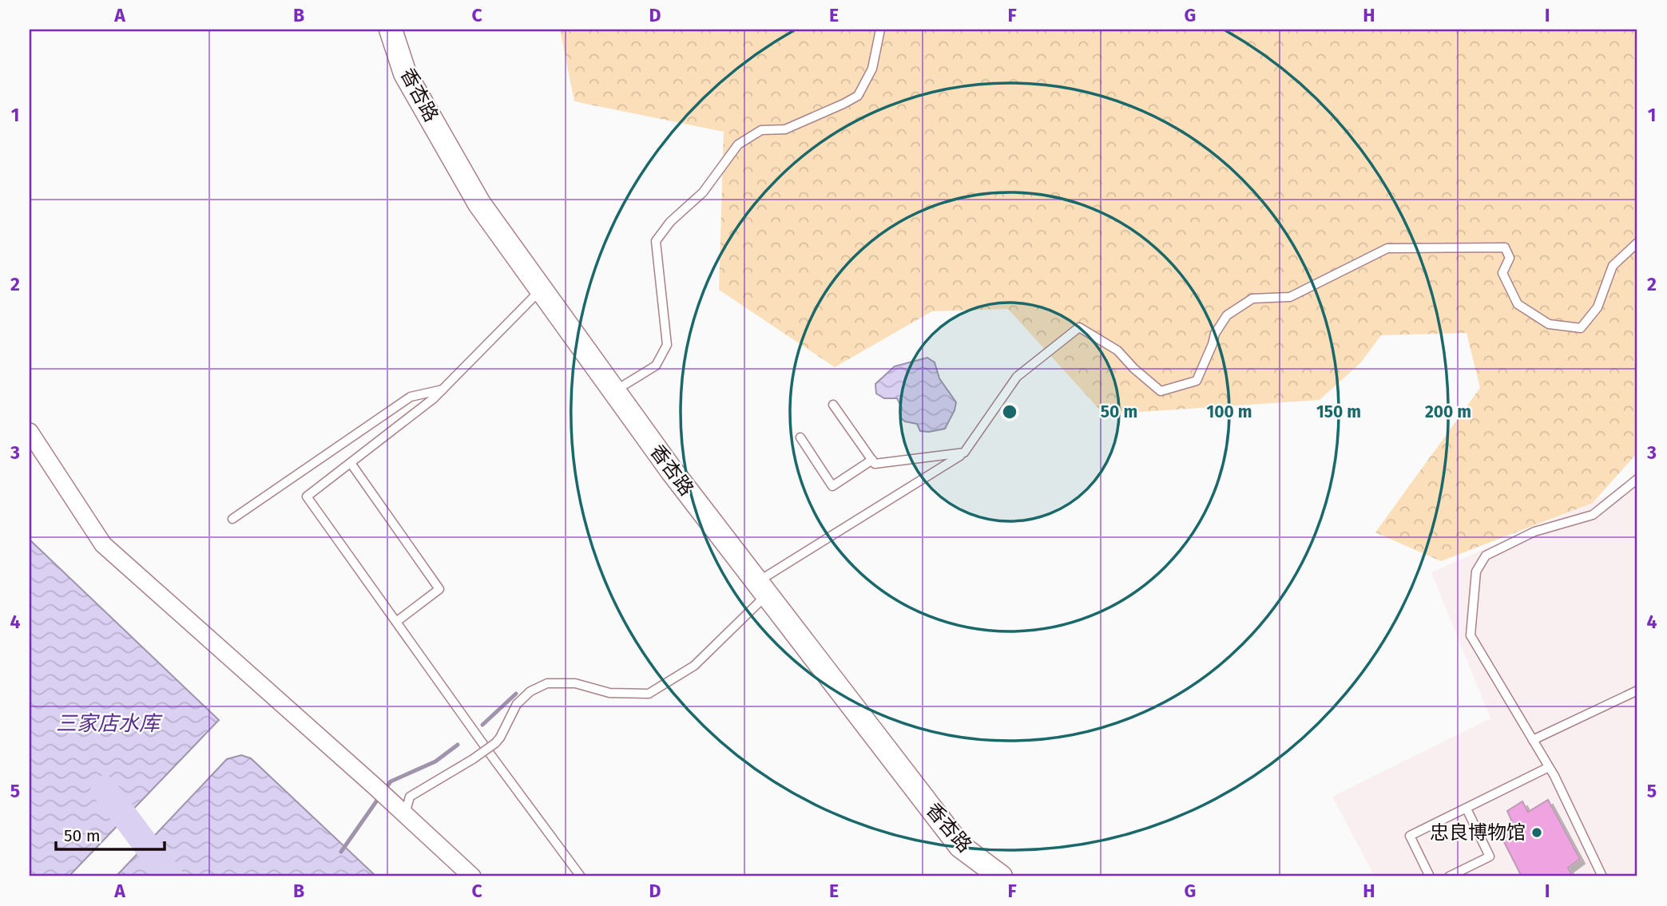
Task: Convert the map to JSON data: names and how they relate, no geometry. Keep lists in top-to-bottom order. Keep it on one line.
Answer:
{"streets":{"street":["香杏路"]},"water":["三家店水库"],"places":["忠良博物馆"],"scale_bar":"50 m","grid":{"columns":["A","B","C","D","E","F","G","H","I"],"rows":["1","2","3","4","5"]},"rings":["50 m","100 m","150 m","200 m"]}
